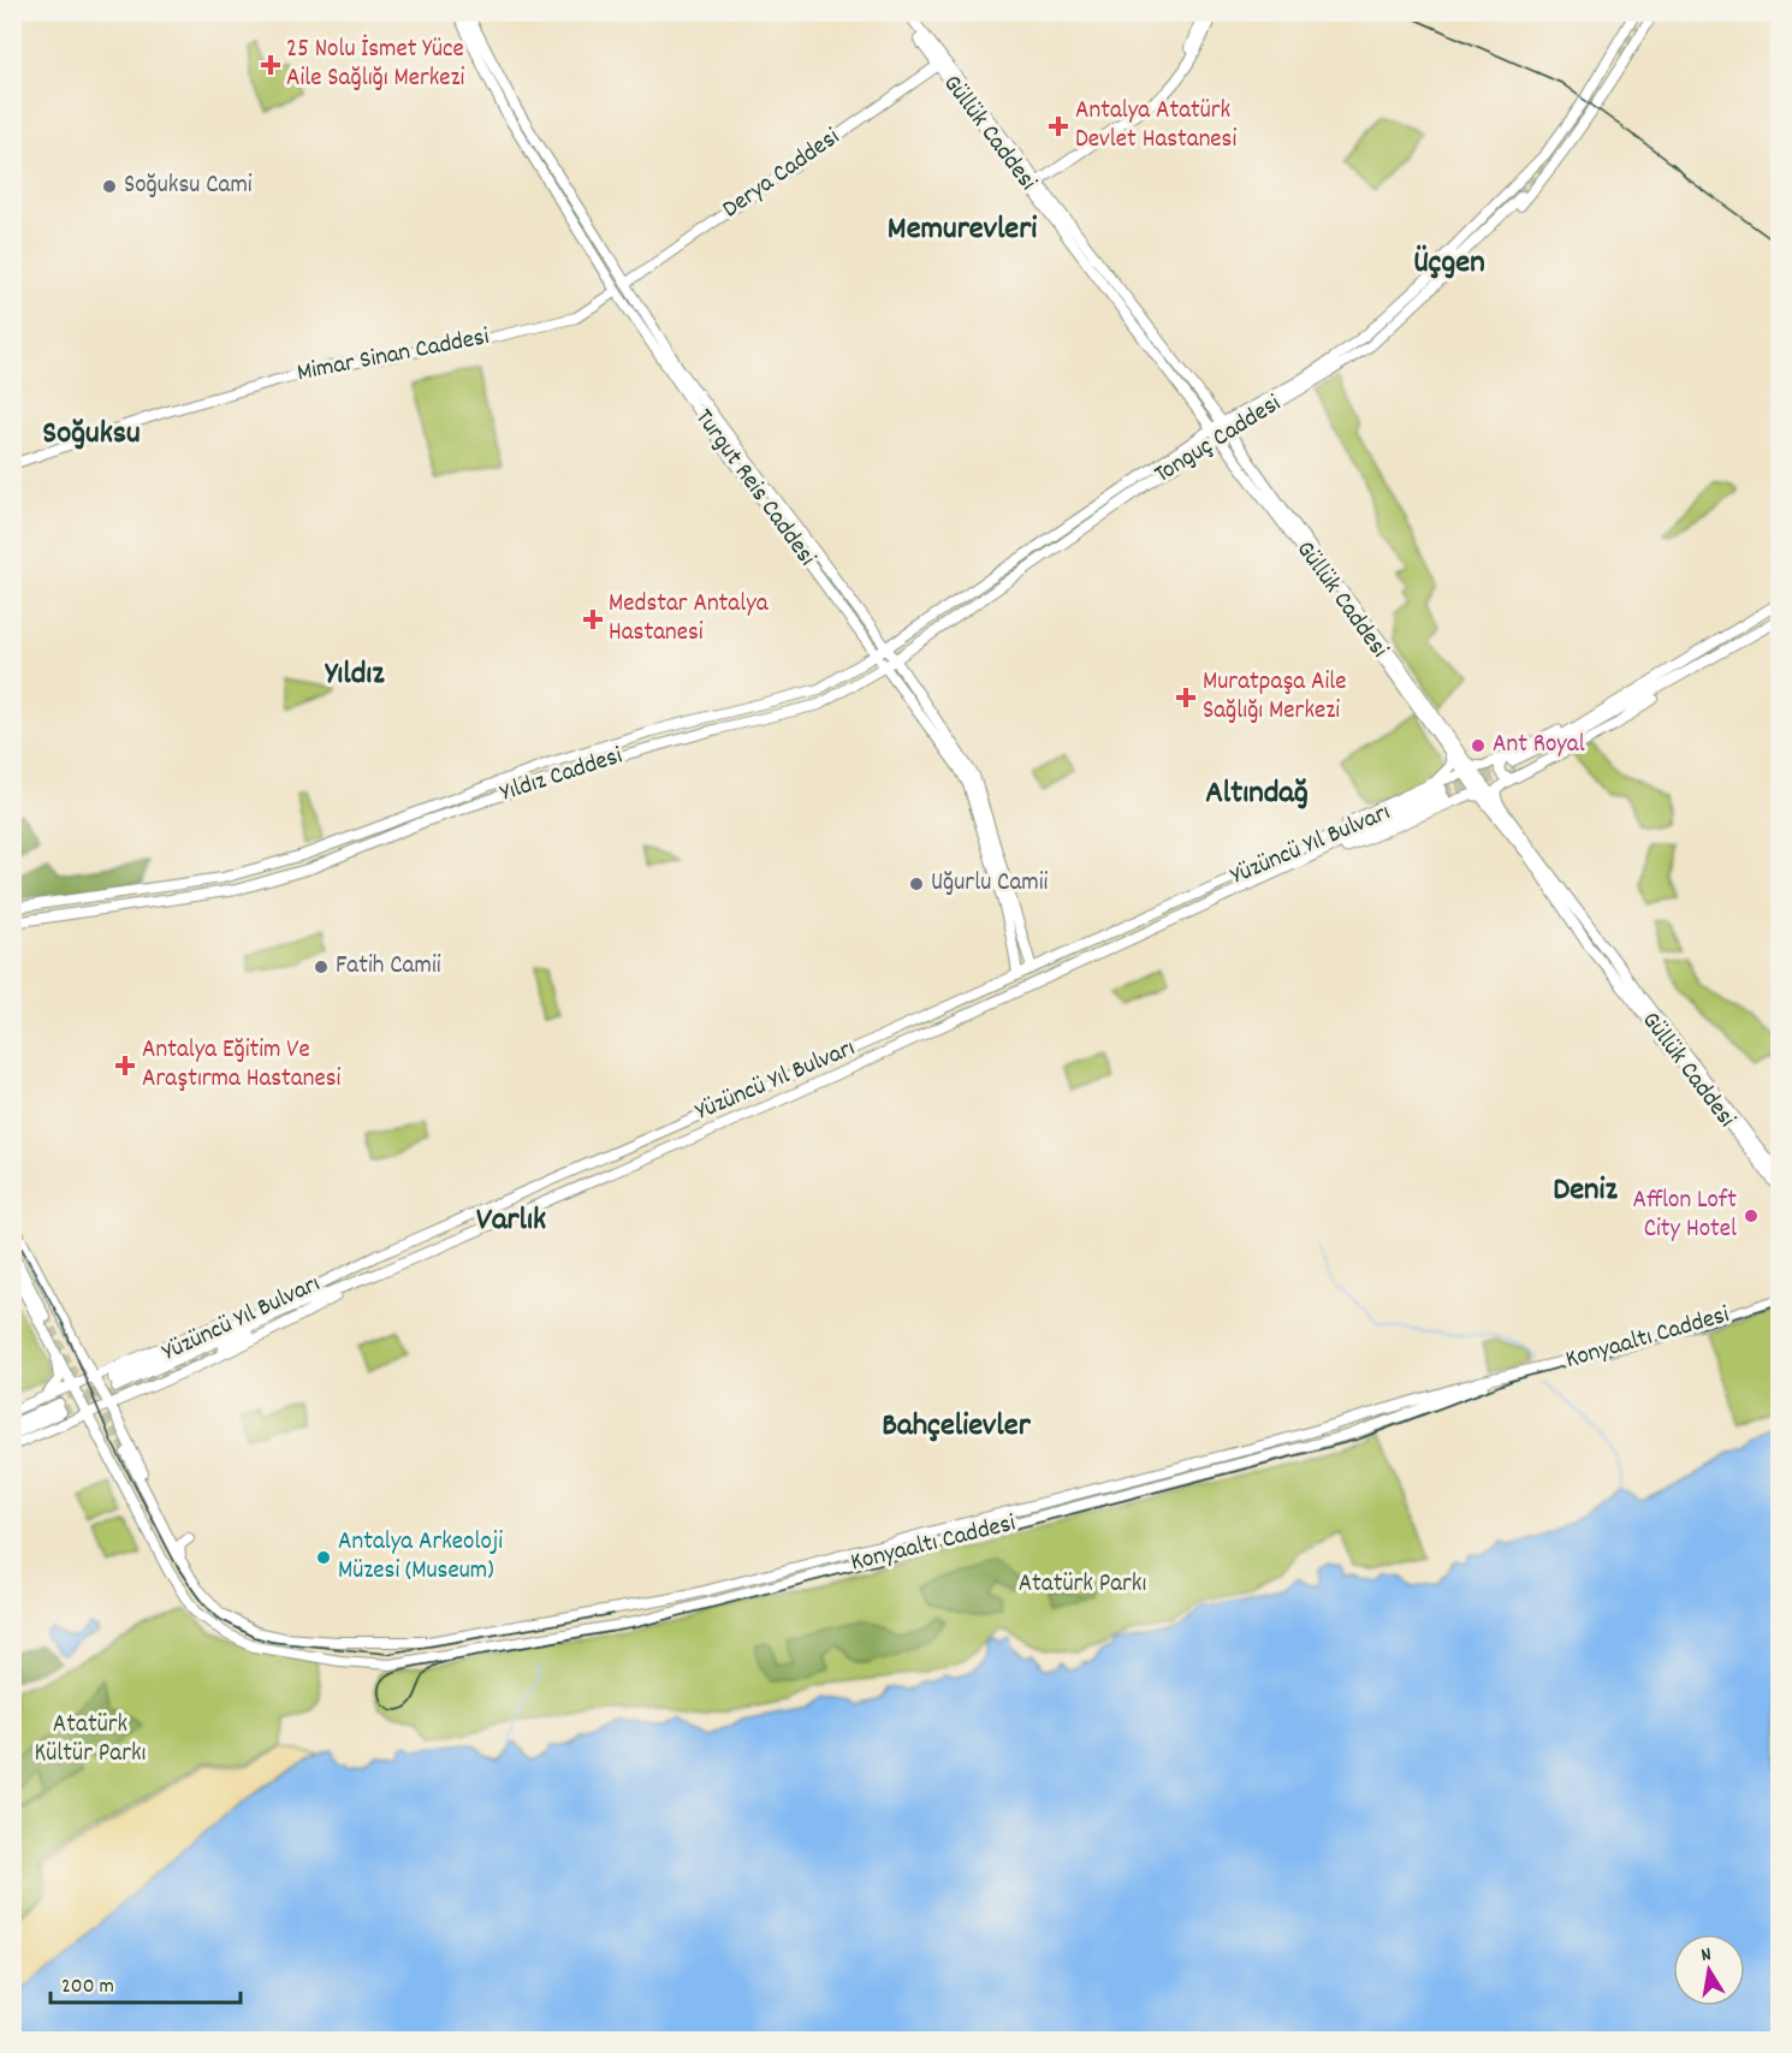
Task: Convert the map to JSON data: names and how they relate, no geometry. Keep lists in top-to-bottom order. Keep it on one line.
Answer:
{"streets":{"main road":["Güllük Caddesi","Derya Caddesi","Mimar Sinan Caddesi","Tonguç Caddesi","Turgut Reis Caddesi","Yıldız Caddesi","Yüzüncü Yıl Bulvarı","Konyaaltı Caddesi"]},"crossings":[["Güllük Caddesi","Derya Caddesi"],["Güllük Caddesi","Tonguç Caddesi"],["Derya Caddesi","Turgut Reis Caddesi"],["Mimar Sinan Caddesi","Turgut Reis Caddesi"],["Tonguç Caddesi","Turgut Reis Caddesi"],["Tonguç Caddesi","Yıldız Caddesi"],["Turgut Reis Caddesi","Yıldız Caddesi"],["Turgut Reis Caddesi","Yüzüncü Yıl Bulvarı"]],"districts":["Memurevleri","Üçgen","Soğuksu","Yıldız","Altındağ","Deniz","Varlık","Bahçelievler"],"parks":["Atatürk Parkı","Atatürk Kültür Parkı"],"places":{"health":["25 Nolu İsmet Yüce Aile Sağlığı Merkezi","Antalya Atatürk Devlet Hastanesi","Medstar Antalya Hastanesi","Muratpaşa Aile Sağlığı Merkezi","Antalya Eğitim Ve Araştırma Hastanesi"],"other":["Soğuksu Cami","Ant Royal","Uğurlu Camii","Fatih Camii","Afflon Loft City Hotel","Antalya Arkeoloji Müzesi (Museum)"]},"scale_bar":"200 m","north":"top"}
